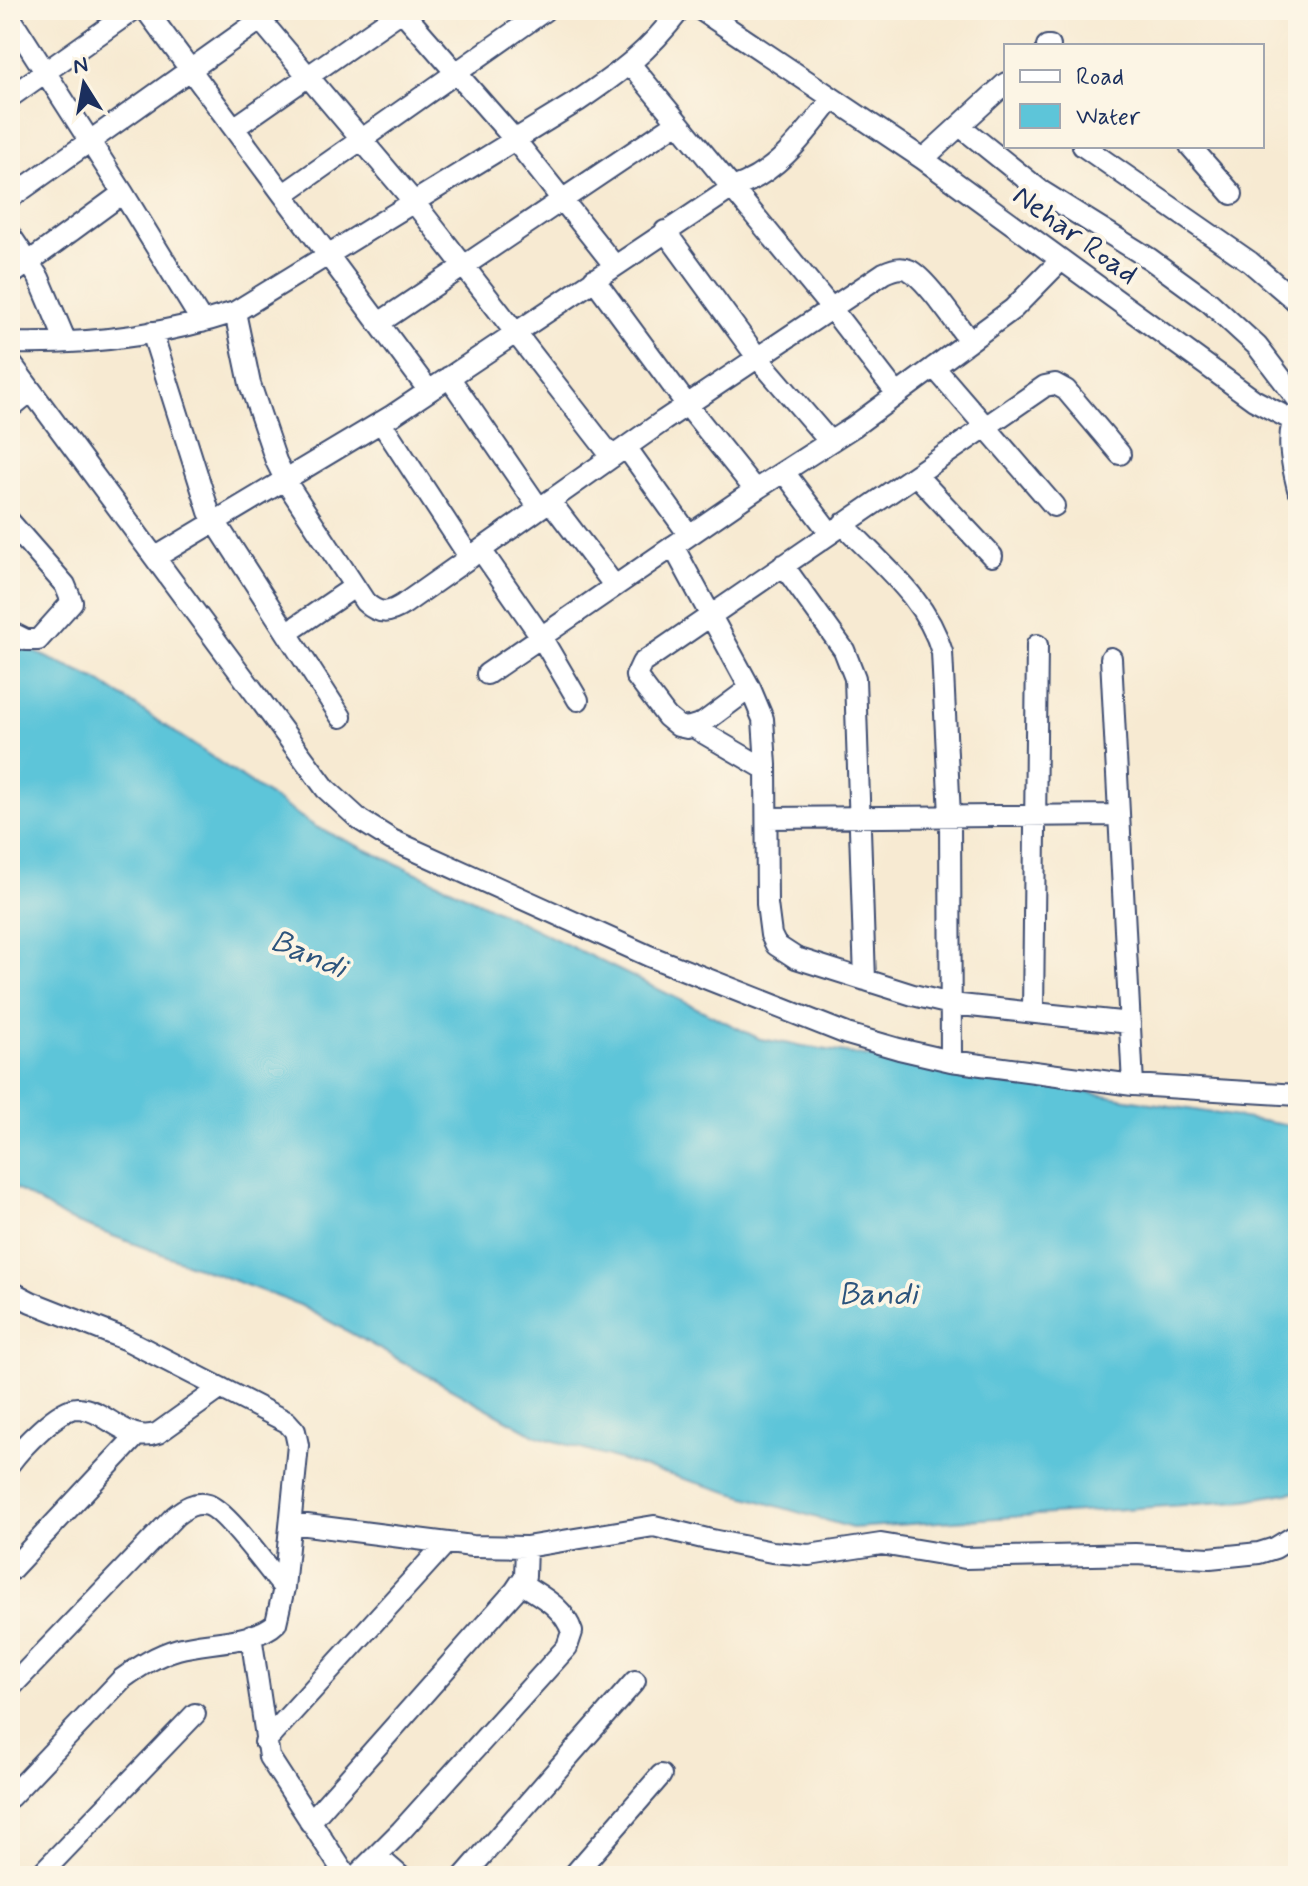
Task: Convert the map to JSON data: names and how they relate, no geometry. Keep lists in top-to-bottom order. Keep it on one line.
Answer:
{"streets":{"street":["Nehar Road"]},"water":["Bandi"],"legend":["Road","Water"],"north":"top"}
